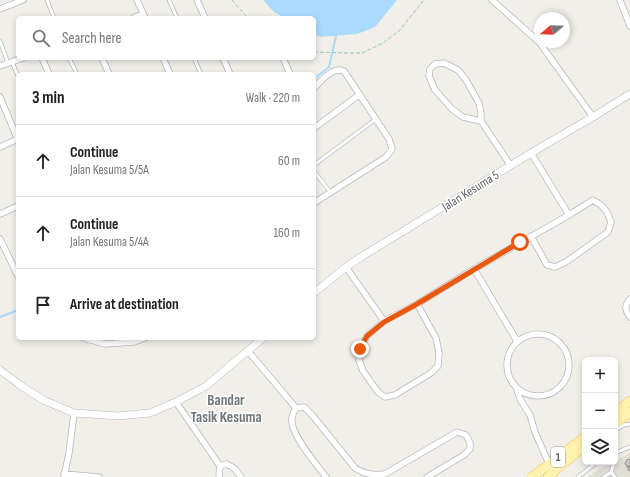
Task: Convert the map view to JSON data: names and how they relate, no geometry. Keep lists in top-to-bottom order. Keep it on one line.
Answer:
{"streets":{"main road":["1"],"street":["Jalan Kesuma 5"]},"districts":["Bandar Tasik Kesuma"],"north":"left","page":{"search":"Search here","heading":["3 min","Walk · 220 m"],"list":[["Continue","Jalan Kesuma 5/5A","60 m"],["Continue","Jalan Kesuma 5/4A","160 m"],"Arrive at destination"],"map_buttons":["+","−"]}}
